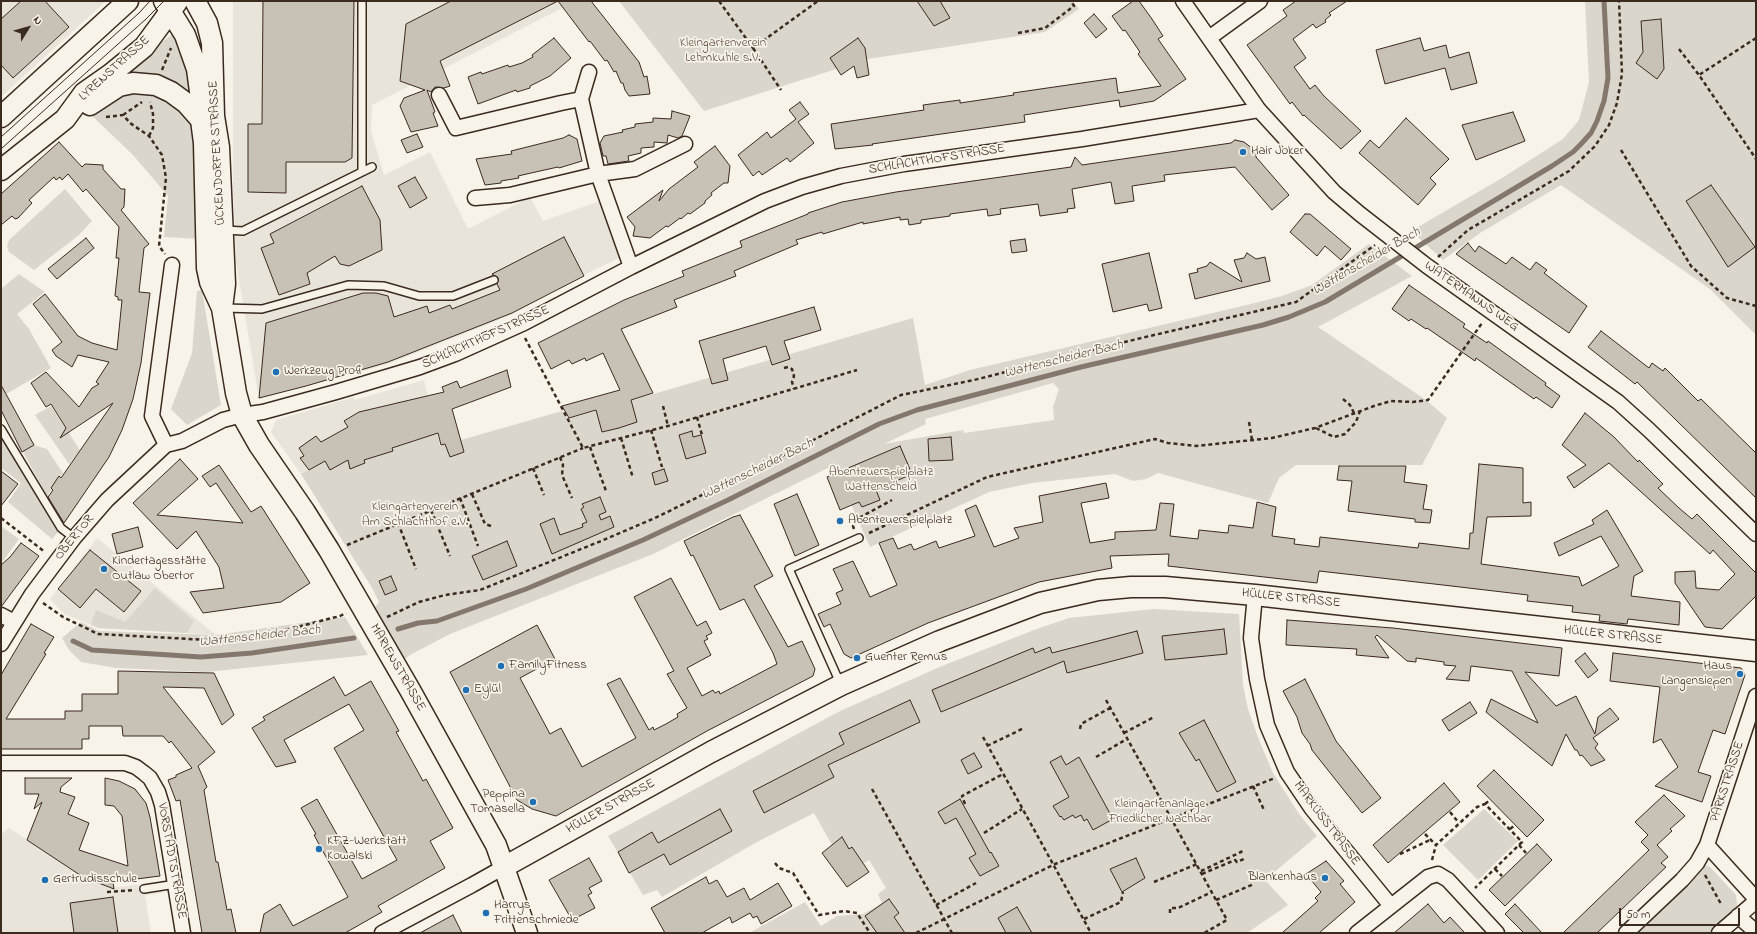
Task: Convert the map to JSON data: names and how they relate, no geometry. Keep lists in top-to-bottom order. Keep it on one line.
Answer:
{"streets":{"main road":["LYRENSTRASSE","ÜCKENDORFER STRASSE","HÜLLER STRASSE","MARIENSTRASSE"],"street":["SCHLACHTHOFSTRASSE","WATERMANNS WEG","OBERTOR","PARKSTRASSE","MARKUSSTRASSE","VORSTADTSTRASSE"]},"crossings":[["LYRENSTRASSE","ÜCKENDORFER STRASSE"],["ÜCKENDORFER STRASSE","SCHLACHTHOFSTRASSE"],["ÜCKENDORFER STRASSE","OBERTOR"],["ÜCKENDORFER STRASSE","MARIENSTRASSE"],["SCHLACHTHOFSTRASSE","WATERMANNS WEG"],["SCHLACHTHOFSTRASSE","OBERTOR"],["SCHLACHTHOFSTRASSE","MARIENSTRASSE"],["OBERTOR","MARIENSTRASSE"],["HÜLLER STRASSE","MARIENSTRASSE"],["HÜLLER STRASSE","MARKUSSTRASSE"]],"water":["Wattenscheider Bach"],"parks":["Kleingartenverein Lehmkuhle s.V.","Abenteuerspielplatz Wattenscheid","Kleingartenverein Am Schlachthof e.V.","Kleingartenanlage Friedlicher Nachbar"],"places":["Hair Joker","Werkzeug Profi","Abenteuerspielplatz","Kindertagesstätte Outlaw Obertor","Guenter Remus","FamilyFitness","Haus Langensiepen","Eylül","Peppina Tomasella","KFZ-Werkstatt Kowalski","Blankenhaus","Gertrudisschule","Harrys Frittenschmiede"],"scale_bar":"50 m","north":"top right"}
